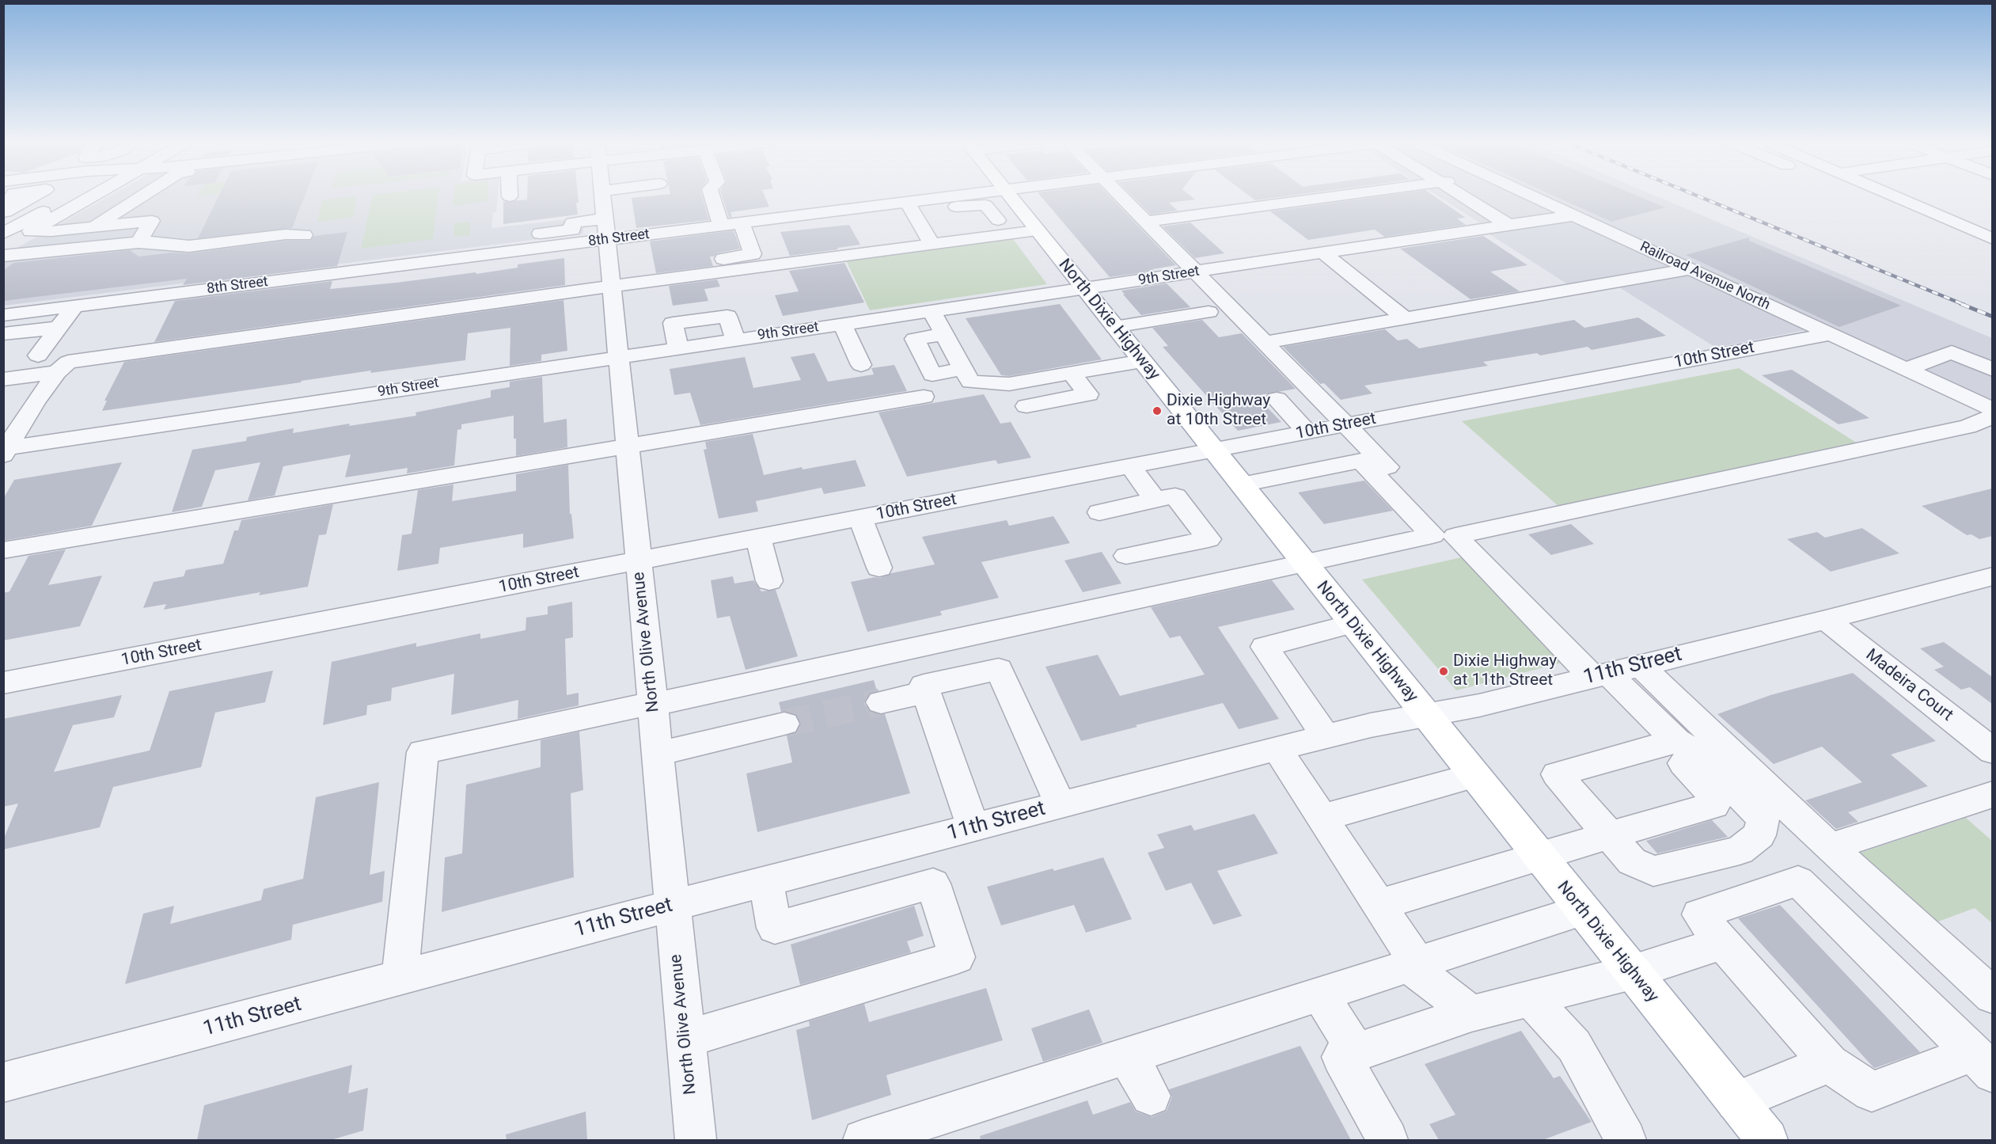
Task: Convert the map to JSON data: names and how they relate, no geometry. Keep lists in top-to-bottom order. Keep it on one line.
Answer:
{"streets":{"main road":["North Dixie Highway"],"street":["8th Street","9th Street","Railroad Avenue North","10th Street","North Olive Avenue","11th Street","Madeira Court"]},"crossings":[["8th Street","North Olive Avenue"],["9th Street","Railroad Avenue North"],["9th Street","North Dixie Highway"],["9th Street","North Olive Avenue"],["Railroad Avenue North","10th Street"],["North Dixie Highway","10th Street"],["North Dixie Highway","11th Street"],["10th Street","North Olive Avenue"],["North Olive Avenue","11th Street"],["11th Street","Madeira Court"]],"places":["Dixie Highway at 10th Street","Dixie Highway at 11th Street"]}
